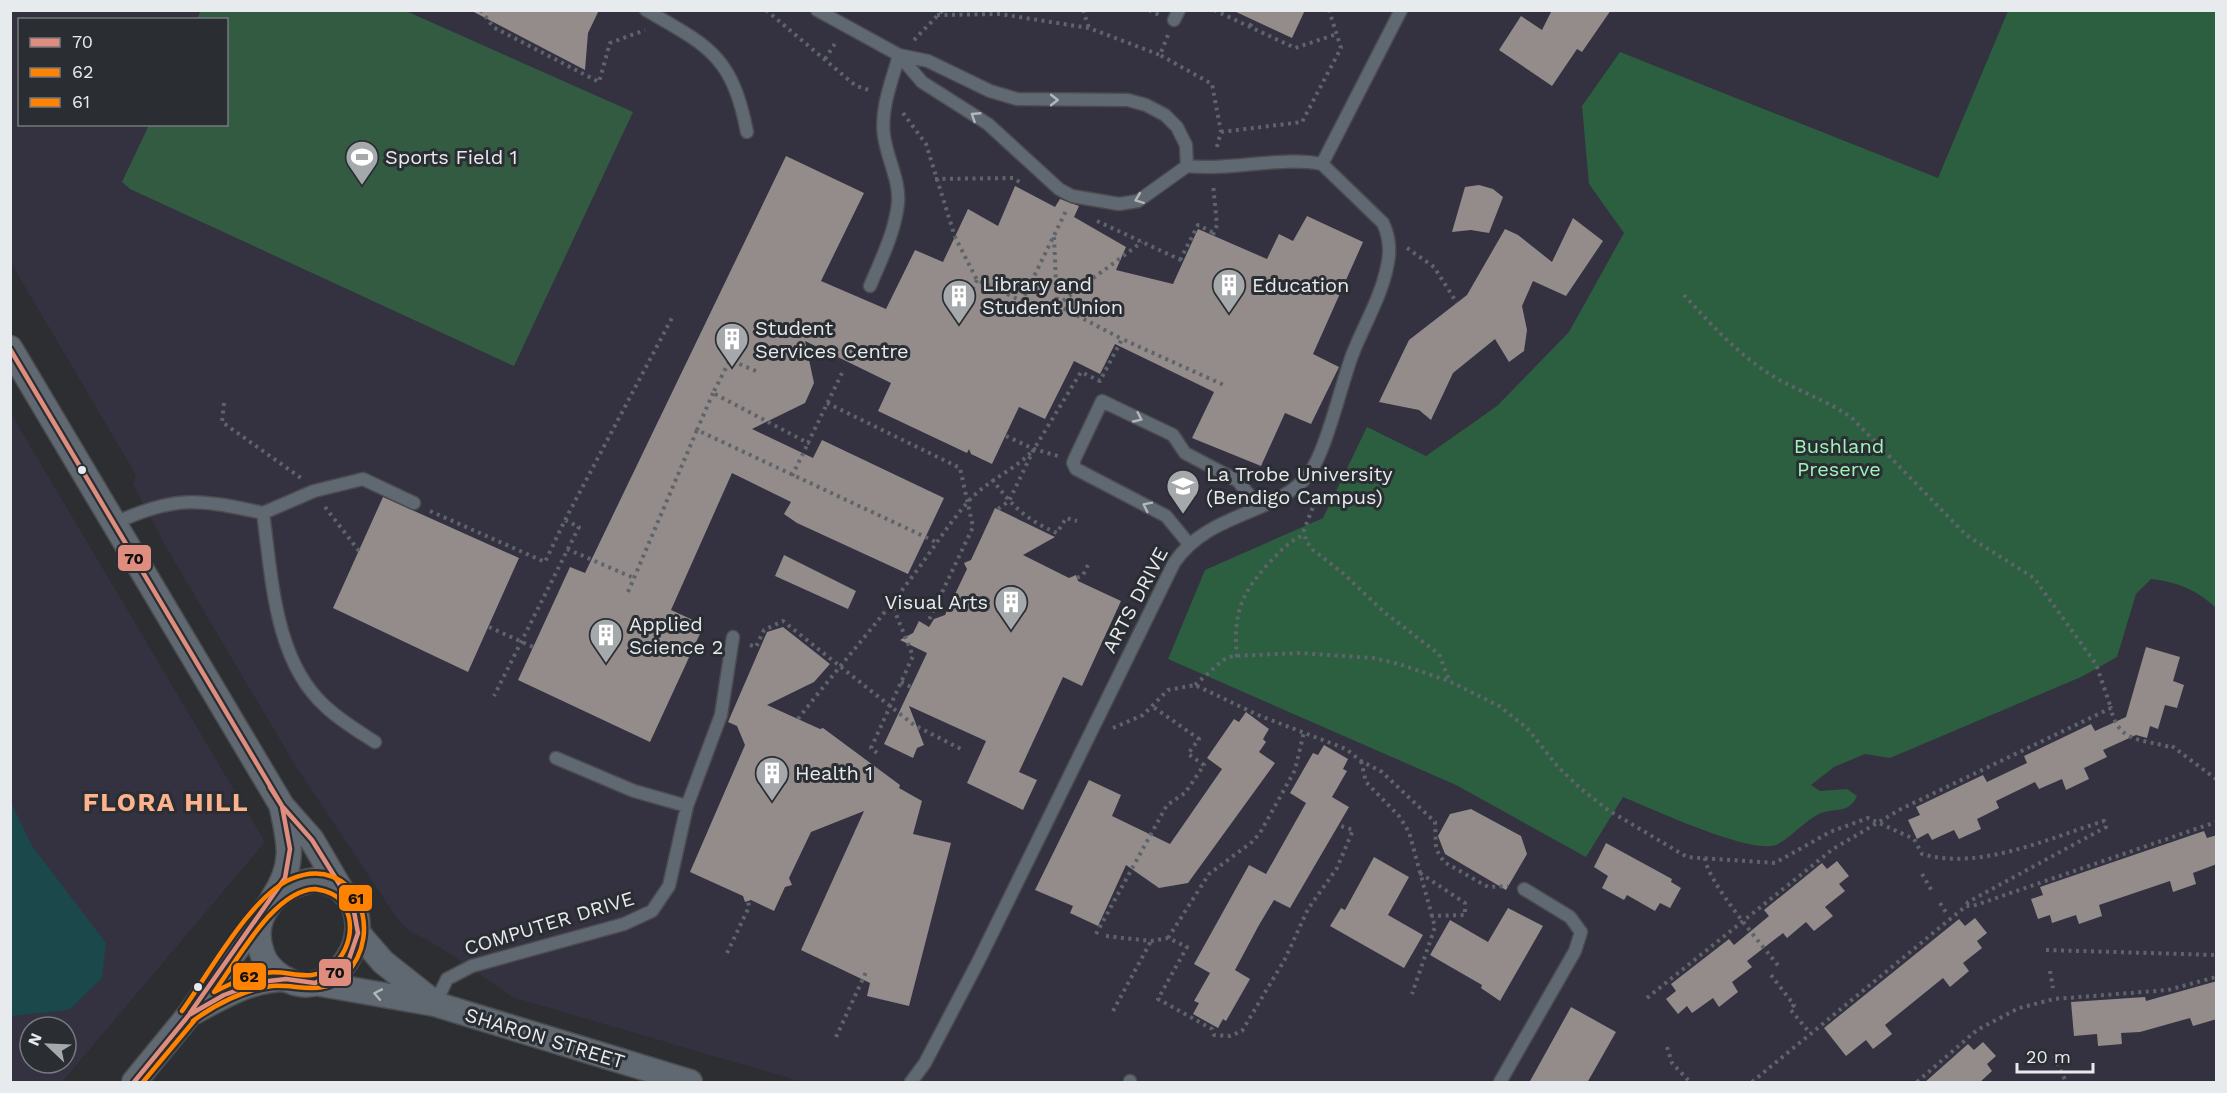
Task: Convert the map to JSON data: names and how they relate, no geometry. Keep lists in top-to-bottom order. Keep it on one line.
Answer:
{"streets":{"street":["SHARON STREET"],"lane":["ARTS DRIVE","COMPUTER DRIVE"]},"crossings":[["COMPUTER DRIVE","SHARON STREET"]],"districts":["FLORA HILL"],"parks":["Bushland Preserve"],"places":{"sports":["Sports Field 1"],"building":["Education","Library and Student Union","Student Services Centre","Visual Arts","Applied Science 2","Health 1"],"school or university":["La Trobe University (Bendigo Campus)"]},"lines":["transit line 70","transit line 61","transit line 62"],"legend":["70","62","61"],"scale_bar":"20 m","north":"top left"}
